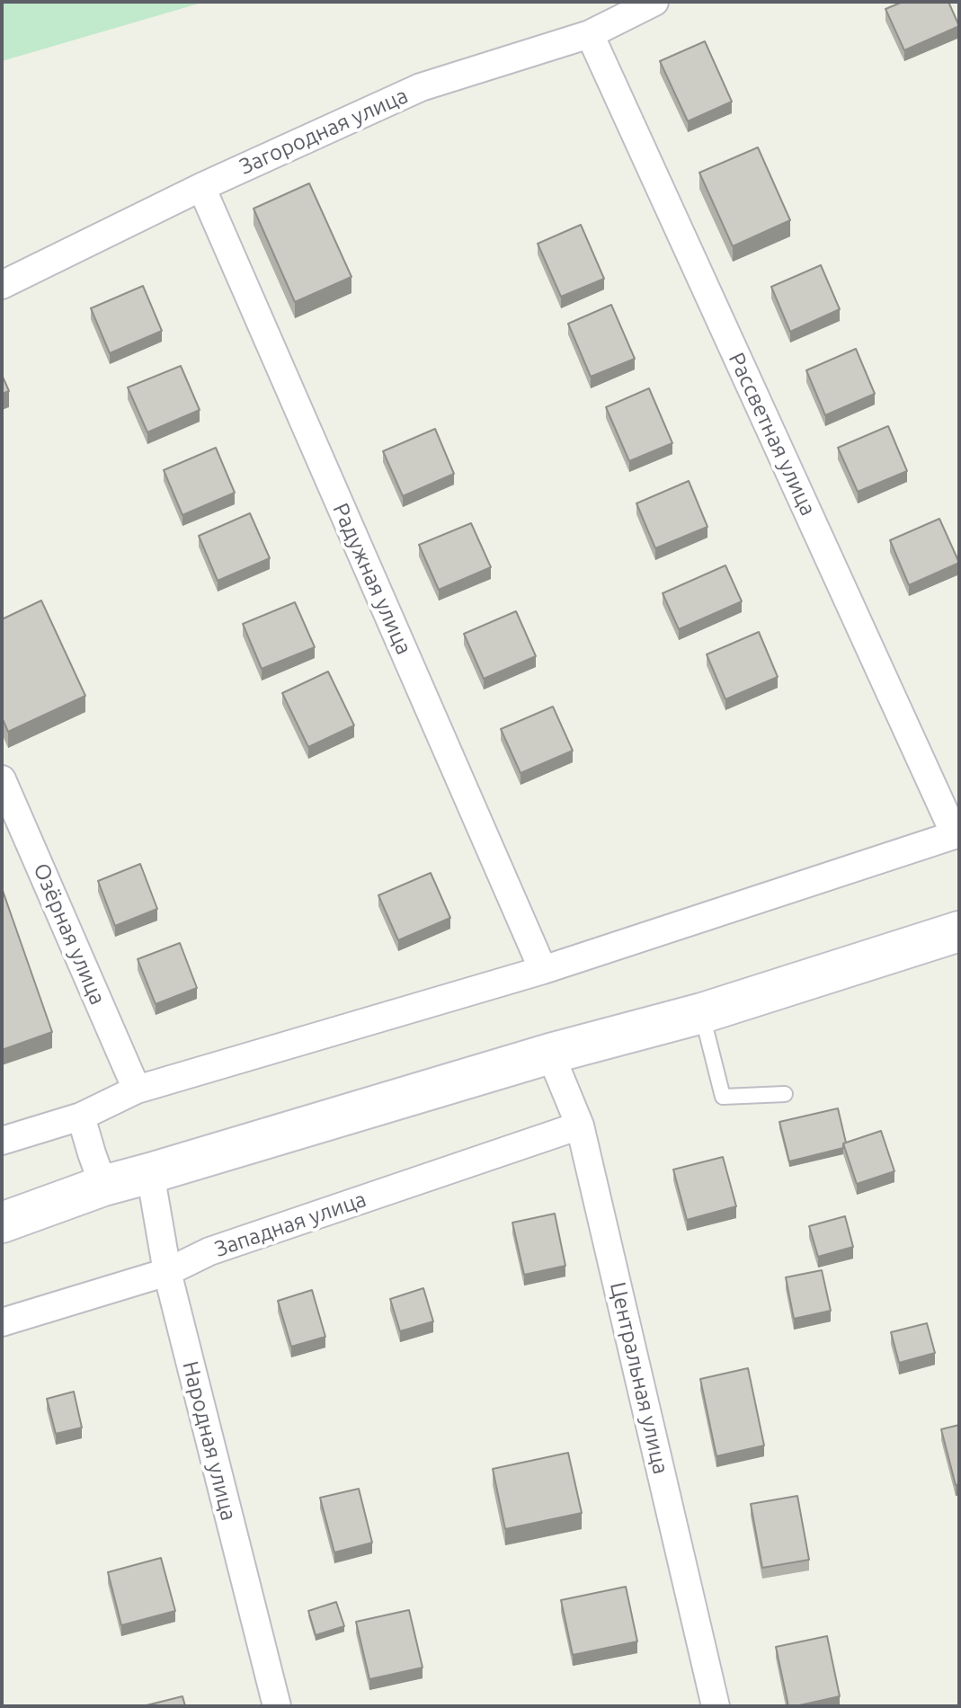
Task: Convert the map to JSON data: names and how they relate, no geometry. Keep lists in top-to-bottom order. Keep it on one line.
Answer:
{"streets":{"street":["Загородная улица","Рассветная улица","Радужная улица","Озёрная улица","Западная улица","Центральная улица","Народная улица"]},"crossings":[["Загородная улица","Рассветная улица"],["Загородная улица","Радужная улица"],["Западная улица","Центральная улица"],["Западная улица","Народная улица"]]}
